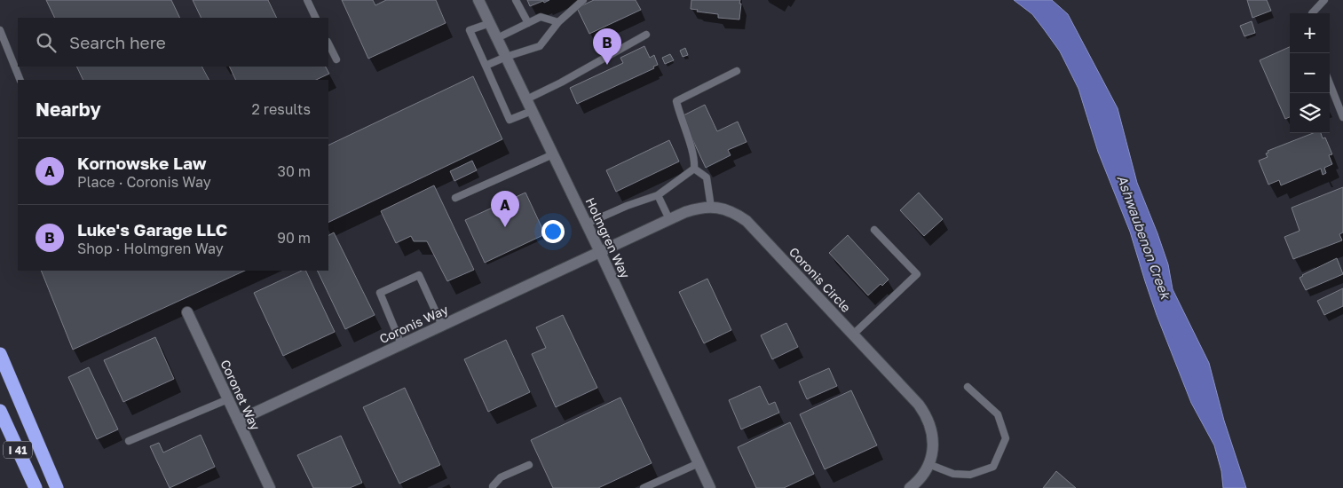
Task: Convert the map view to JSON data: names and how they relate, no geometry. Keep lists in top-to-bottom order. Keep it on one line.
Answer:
{"streets":{"highway":["I 41"],"street":["Holmgren Way","Coronis Circle","Coronis Way","Coronet Way"]},"crossings":[["Holmgren Way","Coronis Circle"],["Holmgren Way","Coronis Way"],["Coronis Circle","Coronis Way"],["Coronis Way","Coronet Way"]],"water":["Ashwaubenon Creek"],"page":{"map_buttons":["+","−"],"search":"Search here","pins":["B","A"],"heading":["Nearby","2 results"],"list":[{"mark":"A","name":"Kornowske Law","note":"Place · Coronis Way","value":"30 m"},{"mark":"B","name":"Luke's Garage LLC","note":"Shop · Holmgren Way","value":"90 m"}]}}
